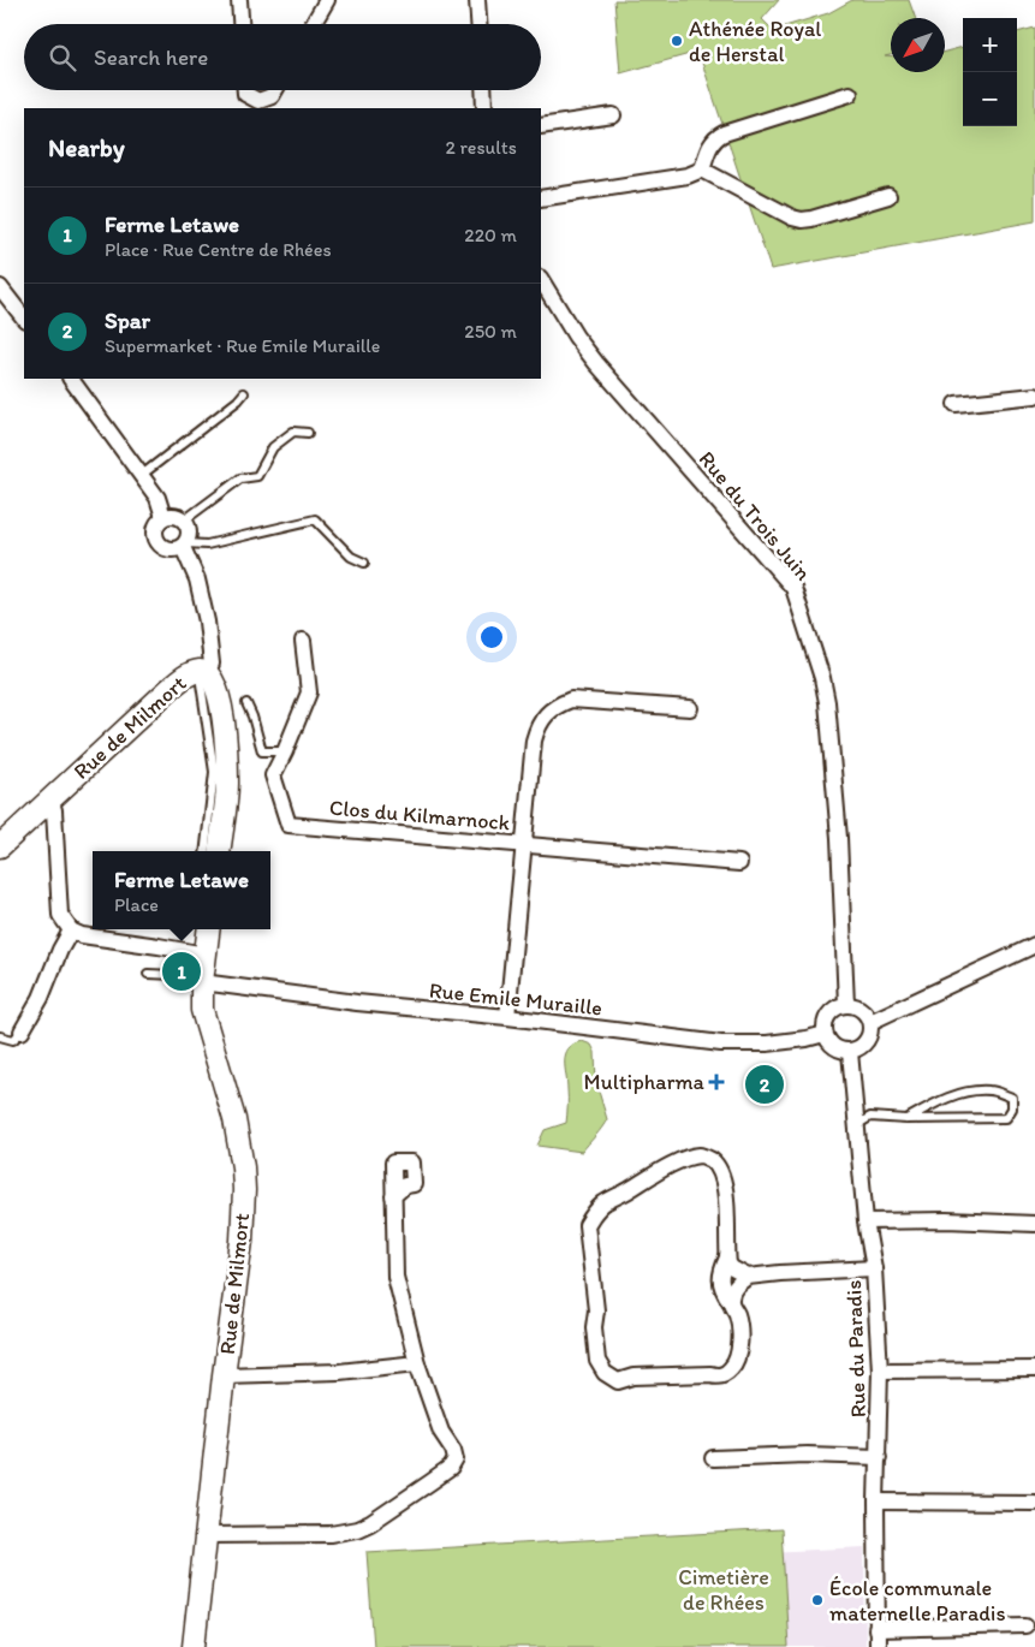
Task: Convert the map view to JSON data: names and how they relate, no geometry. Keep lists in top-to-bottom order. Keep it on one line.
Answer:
{"streets":{"street":["Rue du Trois Juin","Rue de Milmort","Clos du Kilmarnock","Rue Emile Muraille","Rue du Paradis"]},"crossings":[["Rue du Trois Juin","Rue Emile Muraille"],["Rue du Trois Juin","Rue du Paradis"],["Rue de Milmort","Rue Emile Muraille"],["Rue Emile Muraille","Rue du Paradis"]],"parks":["Cimetière de Rhées"],"places":{"other":["Athénée Royal de Herstal","École communale maternelle Paradis"],"health":["Multipharma"]},"north":"bottom left","page":{"map_buttons":["+","−"],"search":"Search here","heading":["Nearby","2 results"],"list":[{"mark":"1","name":"Ferme Letawe","note":"Place · Rue Centre de Rhées","value":"220 m"},{"mark":"2","name":"Spar","note":"Supermarket · Rue Emile Muraille","value":"250 m"}],"popup":["Ferme Letawe","Place"],"pins":["1","2"]}}
